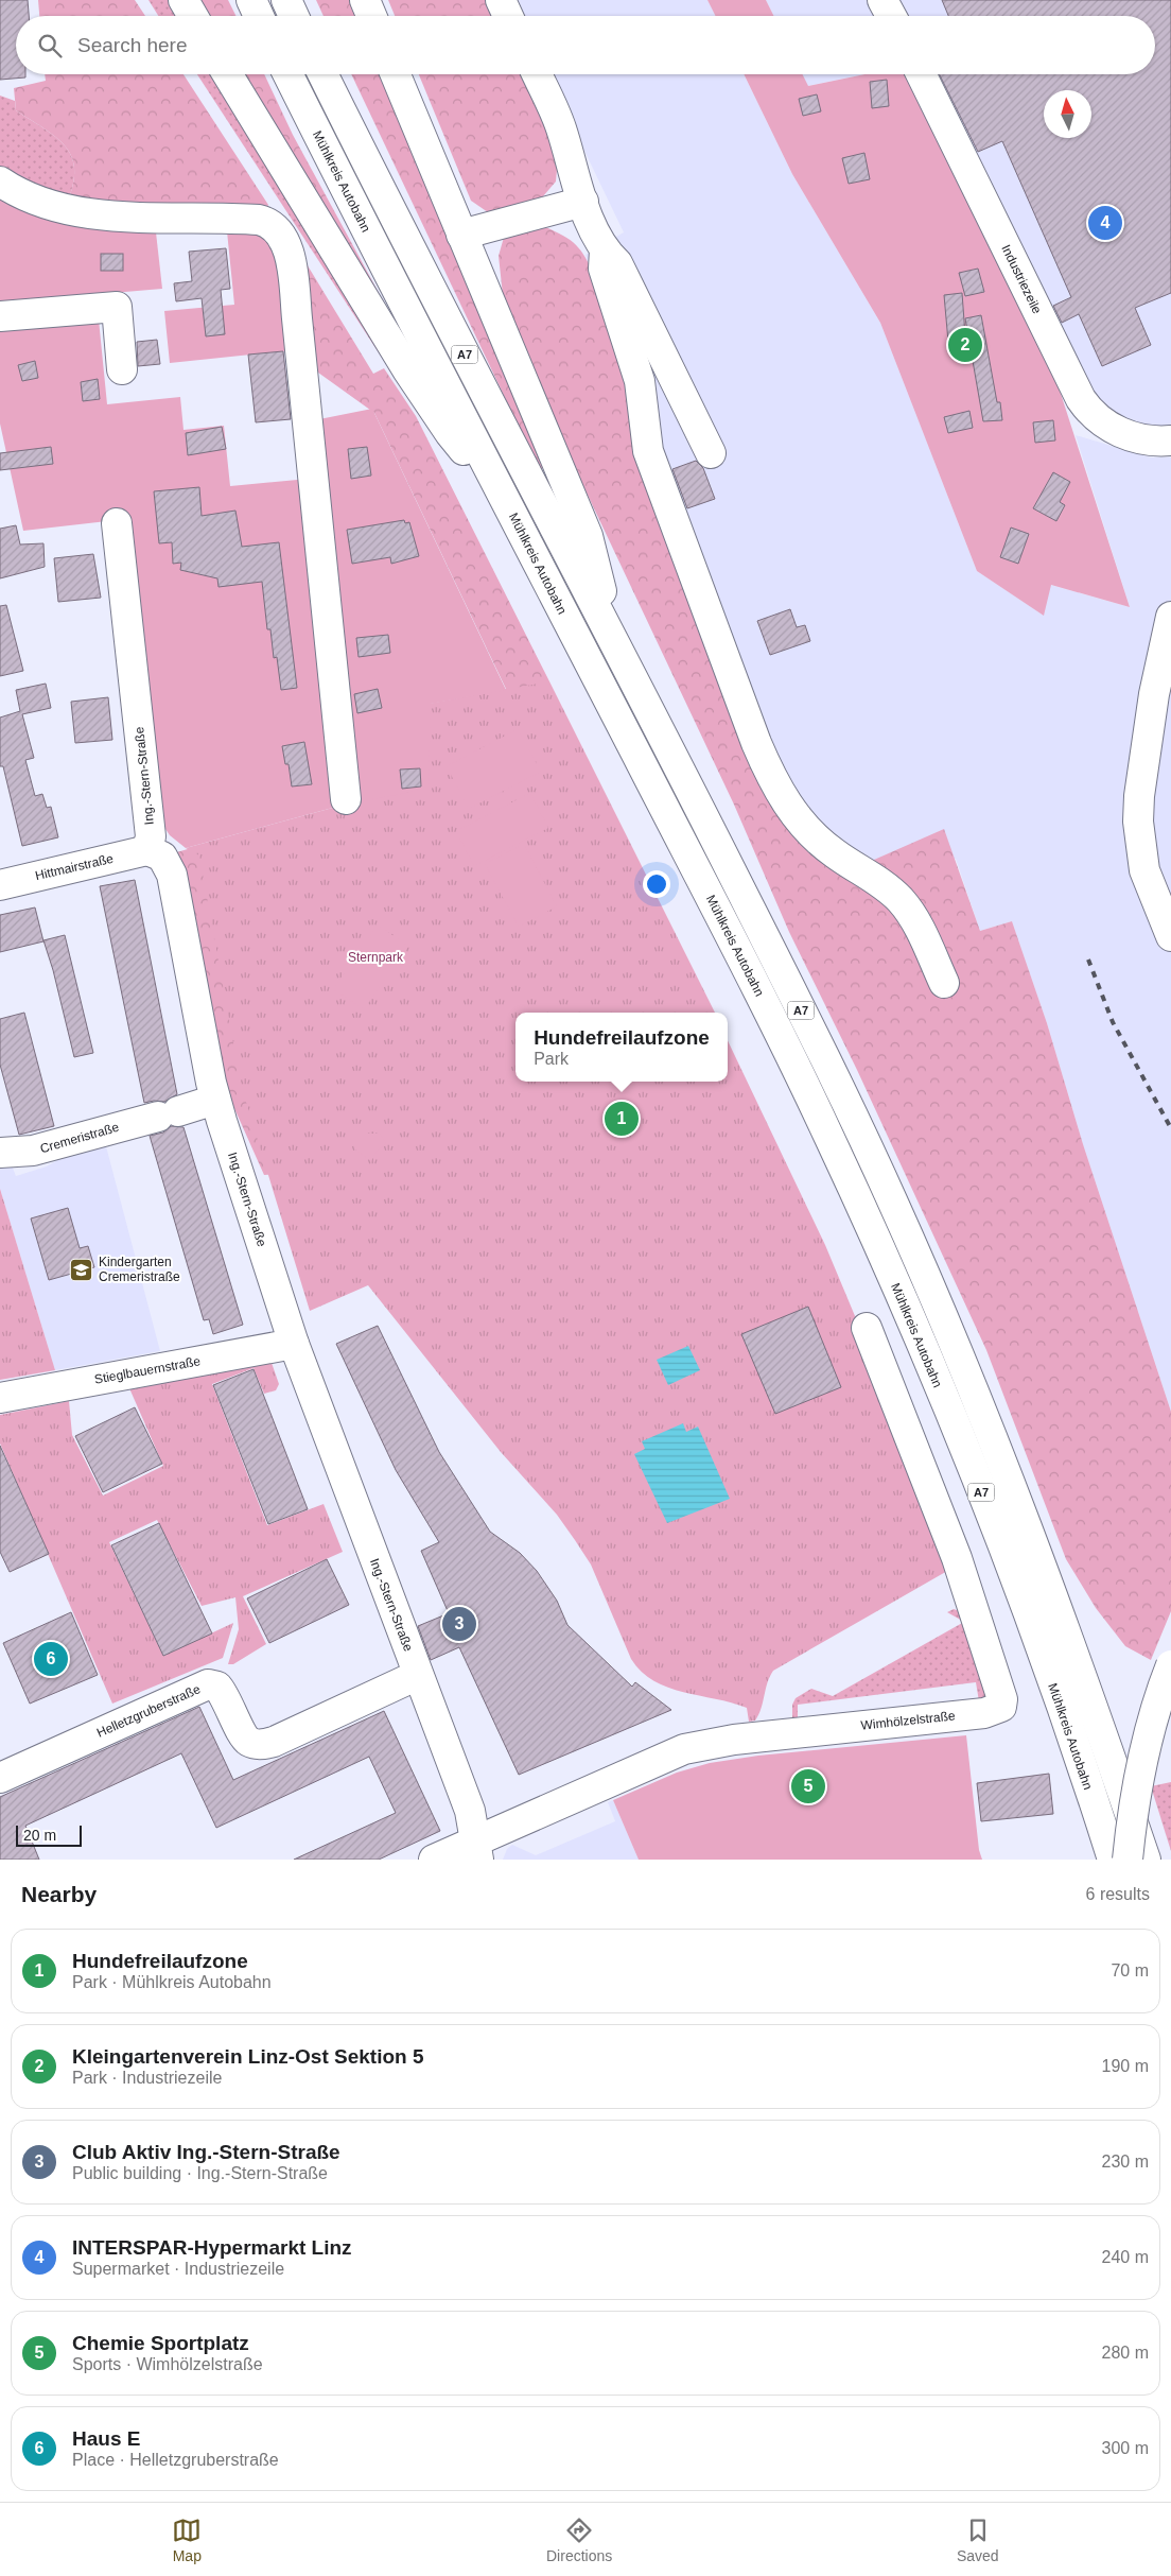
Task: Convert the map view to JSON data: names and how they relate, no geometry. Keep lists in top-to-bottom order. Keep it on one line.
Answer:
{"streets":{"main road":["Mühlkreis Autobahn","Industriezeile","A7","Ing.-Stern-Straße","Hittmairstraße","Cremeristraße","Stieglbauernstraße","Helletzgruberstraße","Wimhölzelstraße"]},"crossings":[["Ing.-Stern-Straße","Hittmairstraße"],["Ing.-Stern-Straße","Cremeristraße"],["Ing.-Stern-Straße","Stieglbauernstraße"],["Ing.-Stern-Straße","Helletzgruberstraße"],["Ing.-Stern-Straße","Wimhölzelstraße"]],"parks":["Sternpark"],"places":{"school or university":["Kindergarten Cremeristraße"]},"scale_bar":"20 m","north":"top","page":{"search":"Search here","pins":["4","2","1","3","6","5"],"popup":["Hundefreilaufzone","Park"],"scale":"20 m","heading":["Nearby","6 results"],"list":[{"mark":"1","name":"Hundefreilaufzone","note":"Park · Mühlkreis Autobahn","value":"70 m"},{"mark":"2","name":"Kleingartenverein Linz-Ost Sektion 5","note":"Park · Industriezeile","value":"190 m"},{"mark":"3","name":"Club Aktiv Ing.-Stern-Straße","note":"Public building · Ing.-Stern-Straße","value":"230 m"},{"mark":"4","name":"INTERSPAR-Hypermarkt Linz","note":"Supermarket · Industriezeile","value":"240 m"},{"mark":"5","name":"Chemie Sportplatz","note":"Sports · Wimhölzelstraße","value":"280 m"},{"mark":"6","name":"Haus E","note":"Place · Helletzgruberstraße","value":"300 m"}],"nav":["Map","Directions","Saved"]}}
